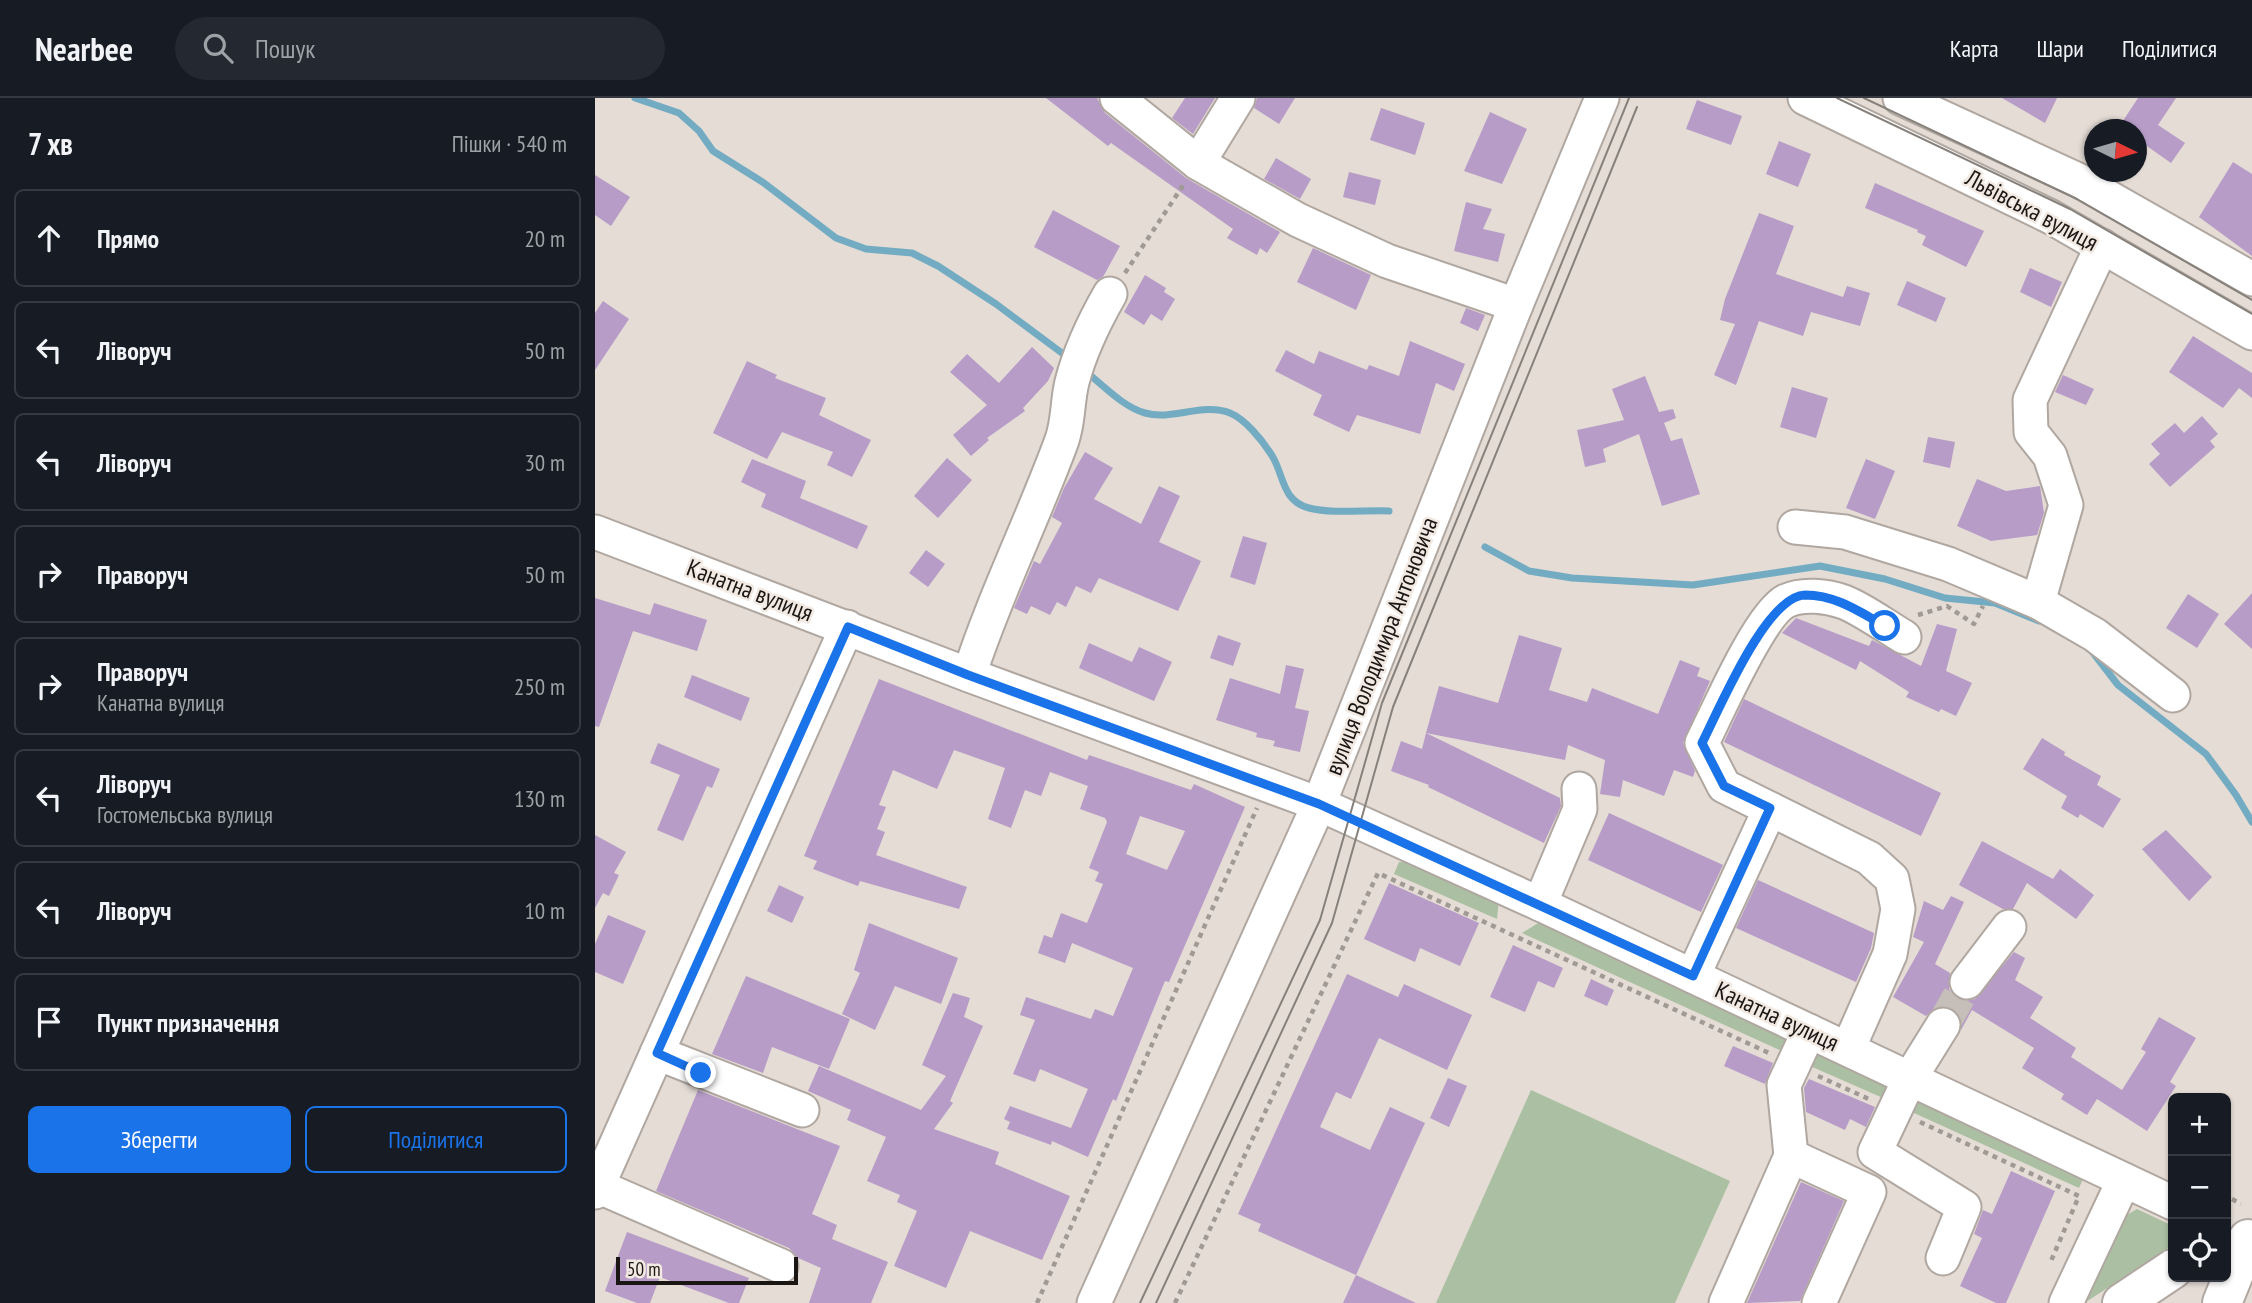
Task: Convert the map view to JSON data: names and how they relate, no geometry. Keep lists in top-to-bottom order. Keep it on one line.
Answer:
{"streets":{"street":["Львівська вулиця","Канатна вулиця","вулиця Володимира Антоновича"]},"crossings":[["Канатна вулиця","вулиця Володимира Антоновича"]],"scale_bar":"50 m","north":"right","page":{"header":"Nearbee","search":"Пошук","nav":["Карта","Шари","Поділитися"],"heading":["7 хв","Пішки · 540 m"],"list":[["Прямо","20 m"],["Ліворуч","50 m"],["Ліворуч","30 m"],["Праворуч","50 m"],["Праворуч","Канатна вулиця","250 m"],["Ліворуч","Гостомельська вулиця","130 m"],["Ліворуч","10 m"],"Пункт призначення"],"buttons":["Зберегти","Поділитися"],"map_buttons":["+","−"],"scale":"50 m"}}
